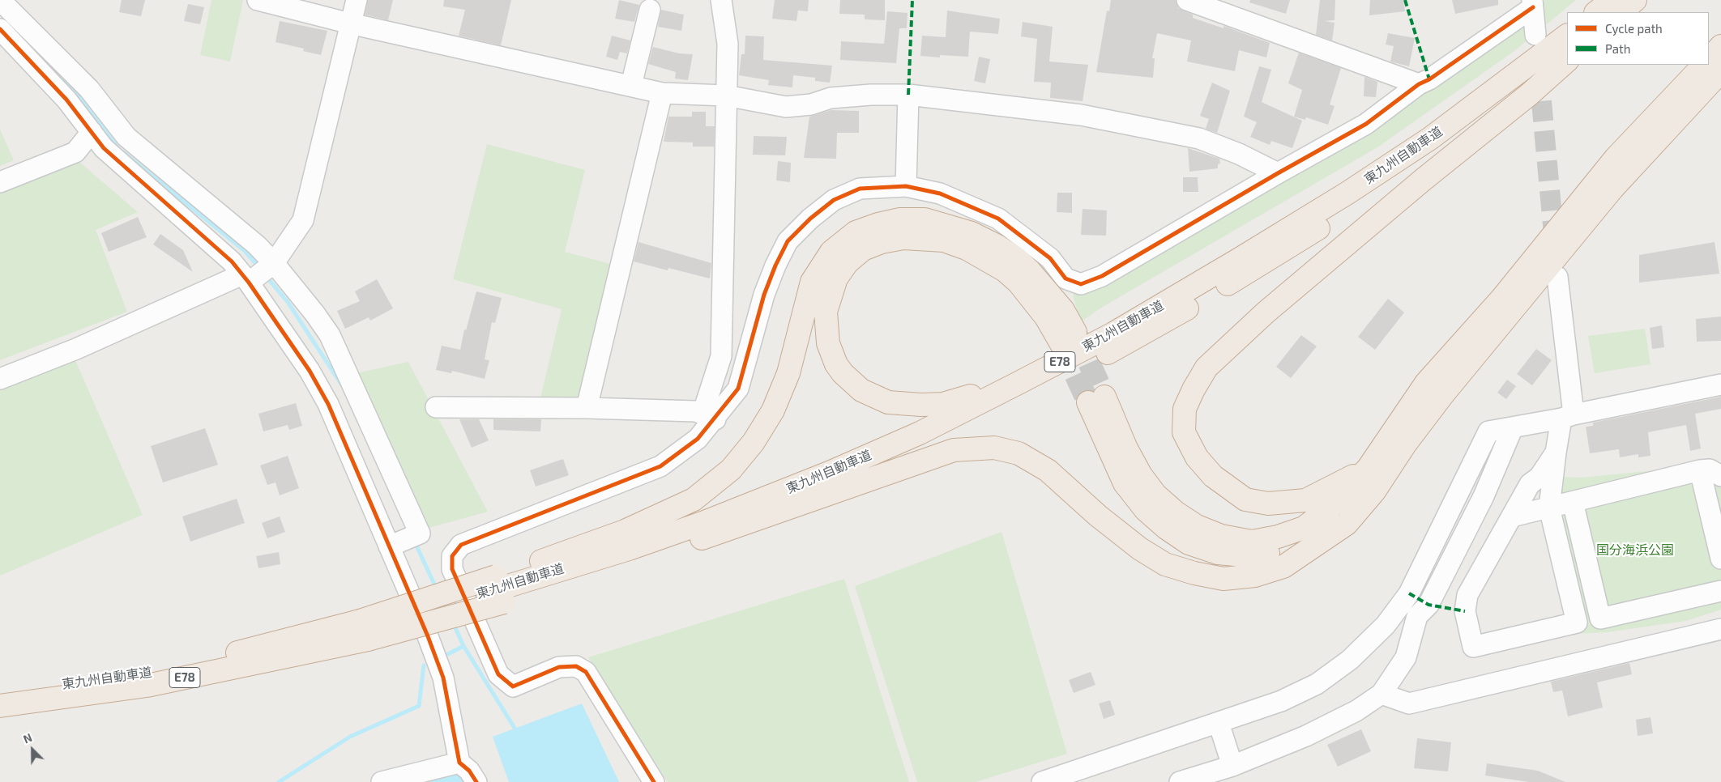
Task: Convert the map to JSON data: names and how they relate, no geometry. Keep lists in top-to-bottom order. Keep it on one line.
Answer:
{"streets":{"highway":["東九州自動車道","E78"]},"parks":["国分海浜公園"],"legend":["Cycle path","Path"],"north":"top left"}
